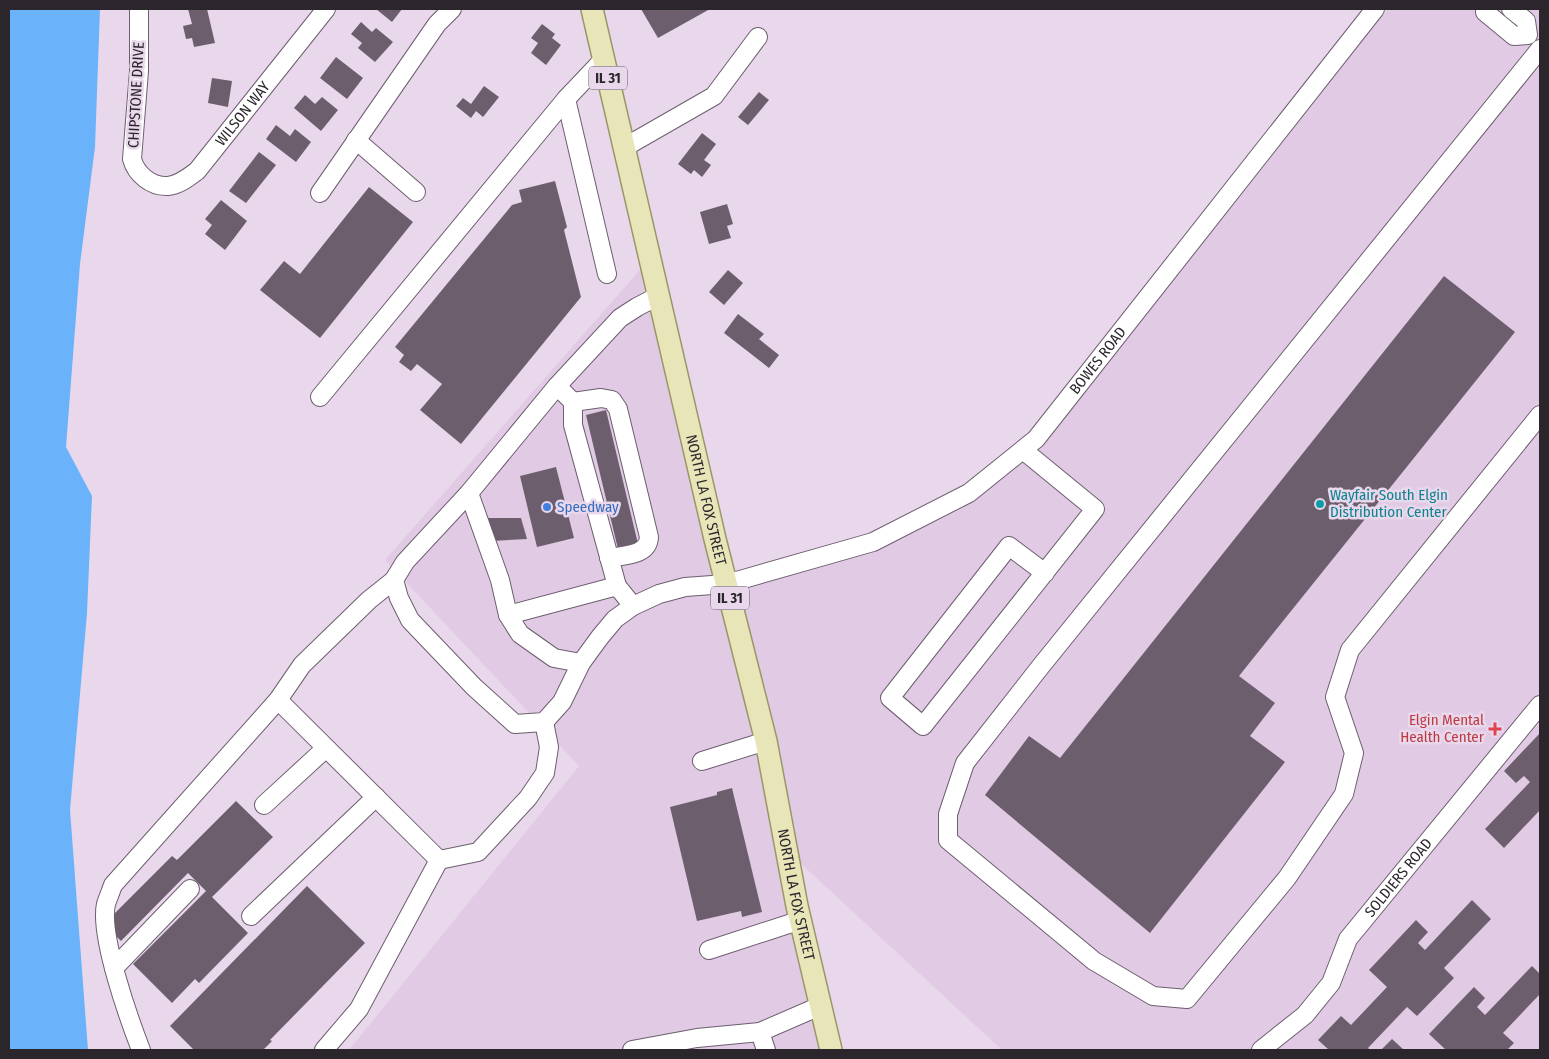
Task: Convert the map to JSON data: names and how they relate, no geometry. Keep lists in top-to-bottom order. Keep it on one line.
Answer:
{"streets":{"main road":["IL 31","NORTH LA FOX STREET"],"street":["CHIPSTONE DRIVE","WILSON WAY","BOWES ROAD","SOLDIERS ROAD"]},"crossings":[["CHIPSTONE DRIVE","WILSON WAY"],["BOWES ROAD","NORTH LA FOX STREET"]],"places":{"other":["Wayfair South Elgin Distribution Center","Speedway"],"health":["Elgin Mental Health Center"]}}
